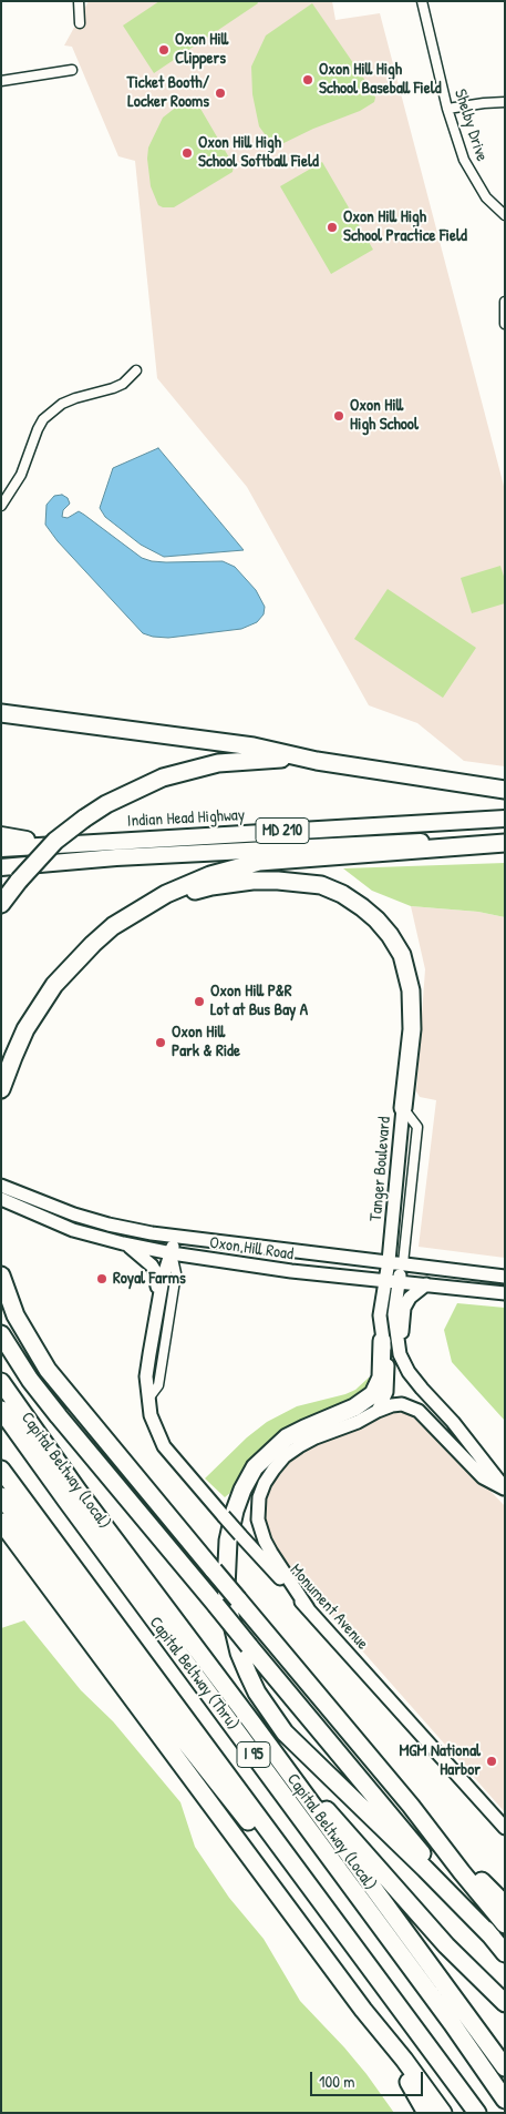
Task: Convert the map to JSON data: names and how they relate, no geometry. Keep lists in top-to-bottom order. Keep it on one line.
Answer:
{"streets":{"highway":["Indian Head Highway","MD 210","Capital Beltway (Local)","Capital Beltway (Thru)","I 95"],"main road":["Tanger Boulevard","Oxon Hill Road","Monument Avenue"],"street":["Shelby Drive"]},"crossings":[["Tanger Boulevard","Oxon Hill Road"],["Oxon Hill Road","Monument Avenue"]],"places":["Oxon Hill Clippers","Oxon Hill High School Baseball Field","Ticket Booth/ Locker Rooms","Oxon Hill High School Softball Field","Oxon Hill High School Practice Field","Oxon Hill High School","Oxon Hill P&R Lot at Bus Bay A","Oxon Hill Park & Ride","Royal Farms","MGM National Harbor"],"scale_bar":"100 m"}
